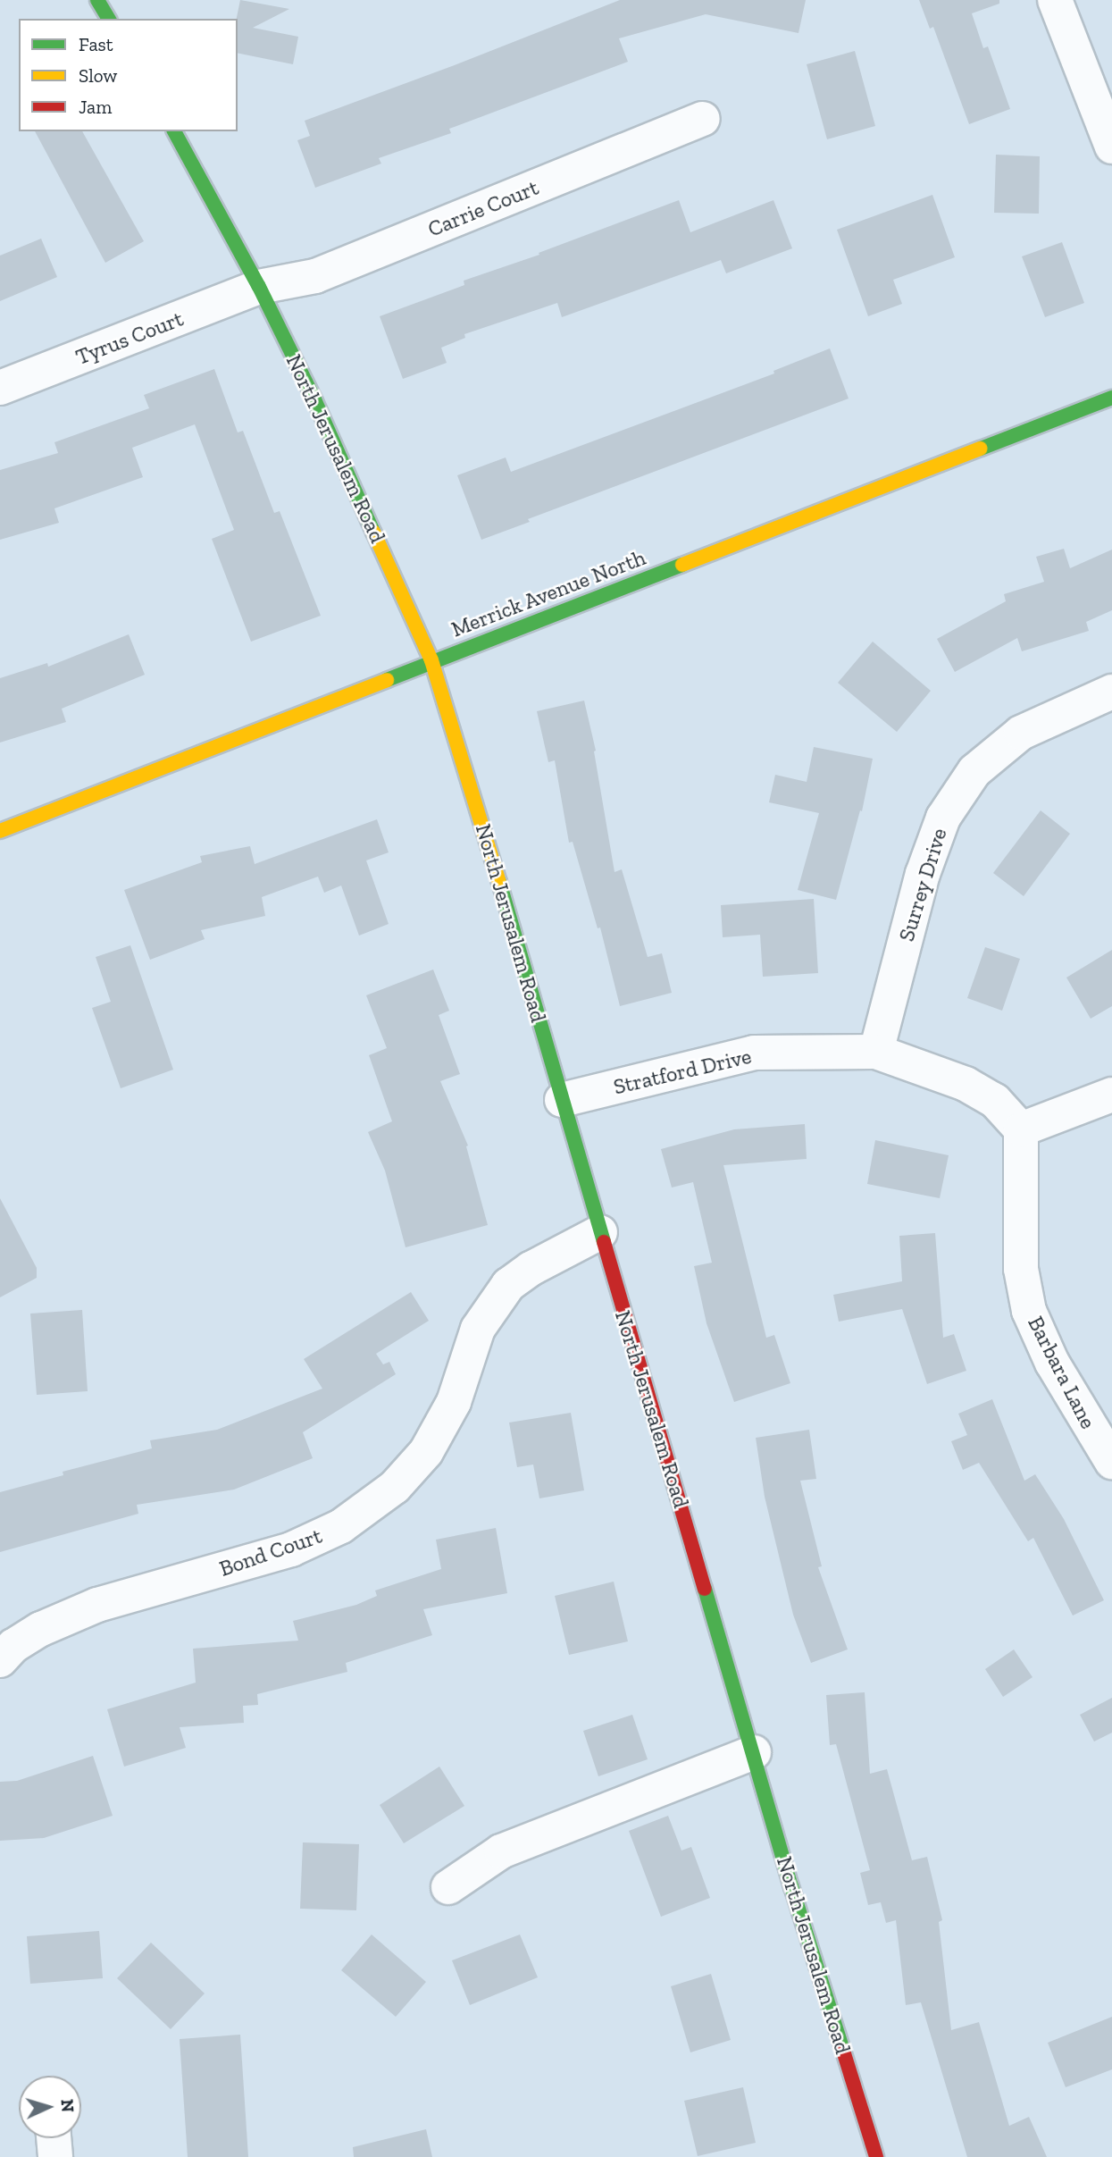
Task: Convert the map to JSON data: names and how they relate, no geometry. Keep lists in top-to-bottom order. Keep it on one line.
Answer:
{"streets":{"main road":["North Jerusalem Road","Merrick Avenue North"],"street":["Carrie Court","Tyrus Court","Surrey Drive","Stratford Drive","Barbara Lane","Bond Court"]},"crossings":[["Carrie Court","Tyrus Court"],["Carrie Court","North Jerusalem Road"],["Tyrus Court","North Jerusalem Road"],["North Jerusalem Road","Merrick Avenue North"],["North Jerusalem Road","Stratford Drive"],["North Jerusalem Road","Bond Court"],["Surrey Drive","Stratford Drive"],["Stratford Drive","Barbara Lane"]],"legend":["Fast","Slow","Jam"],"north":"right"}
